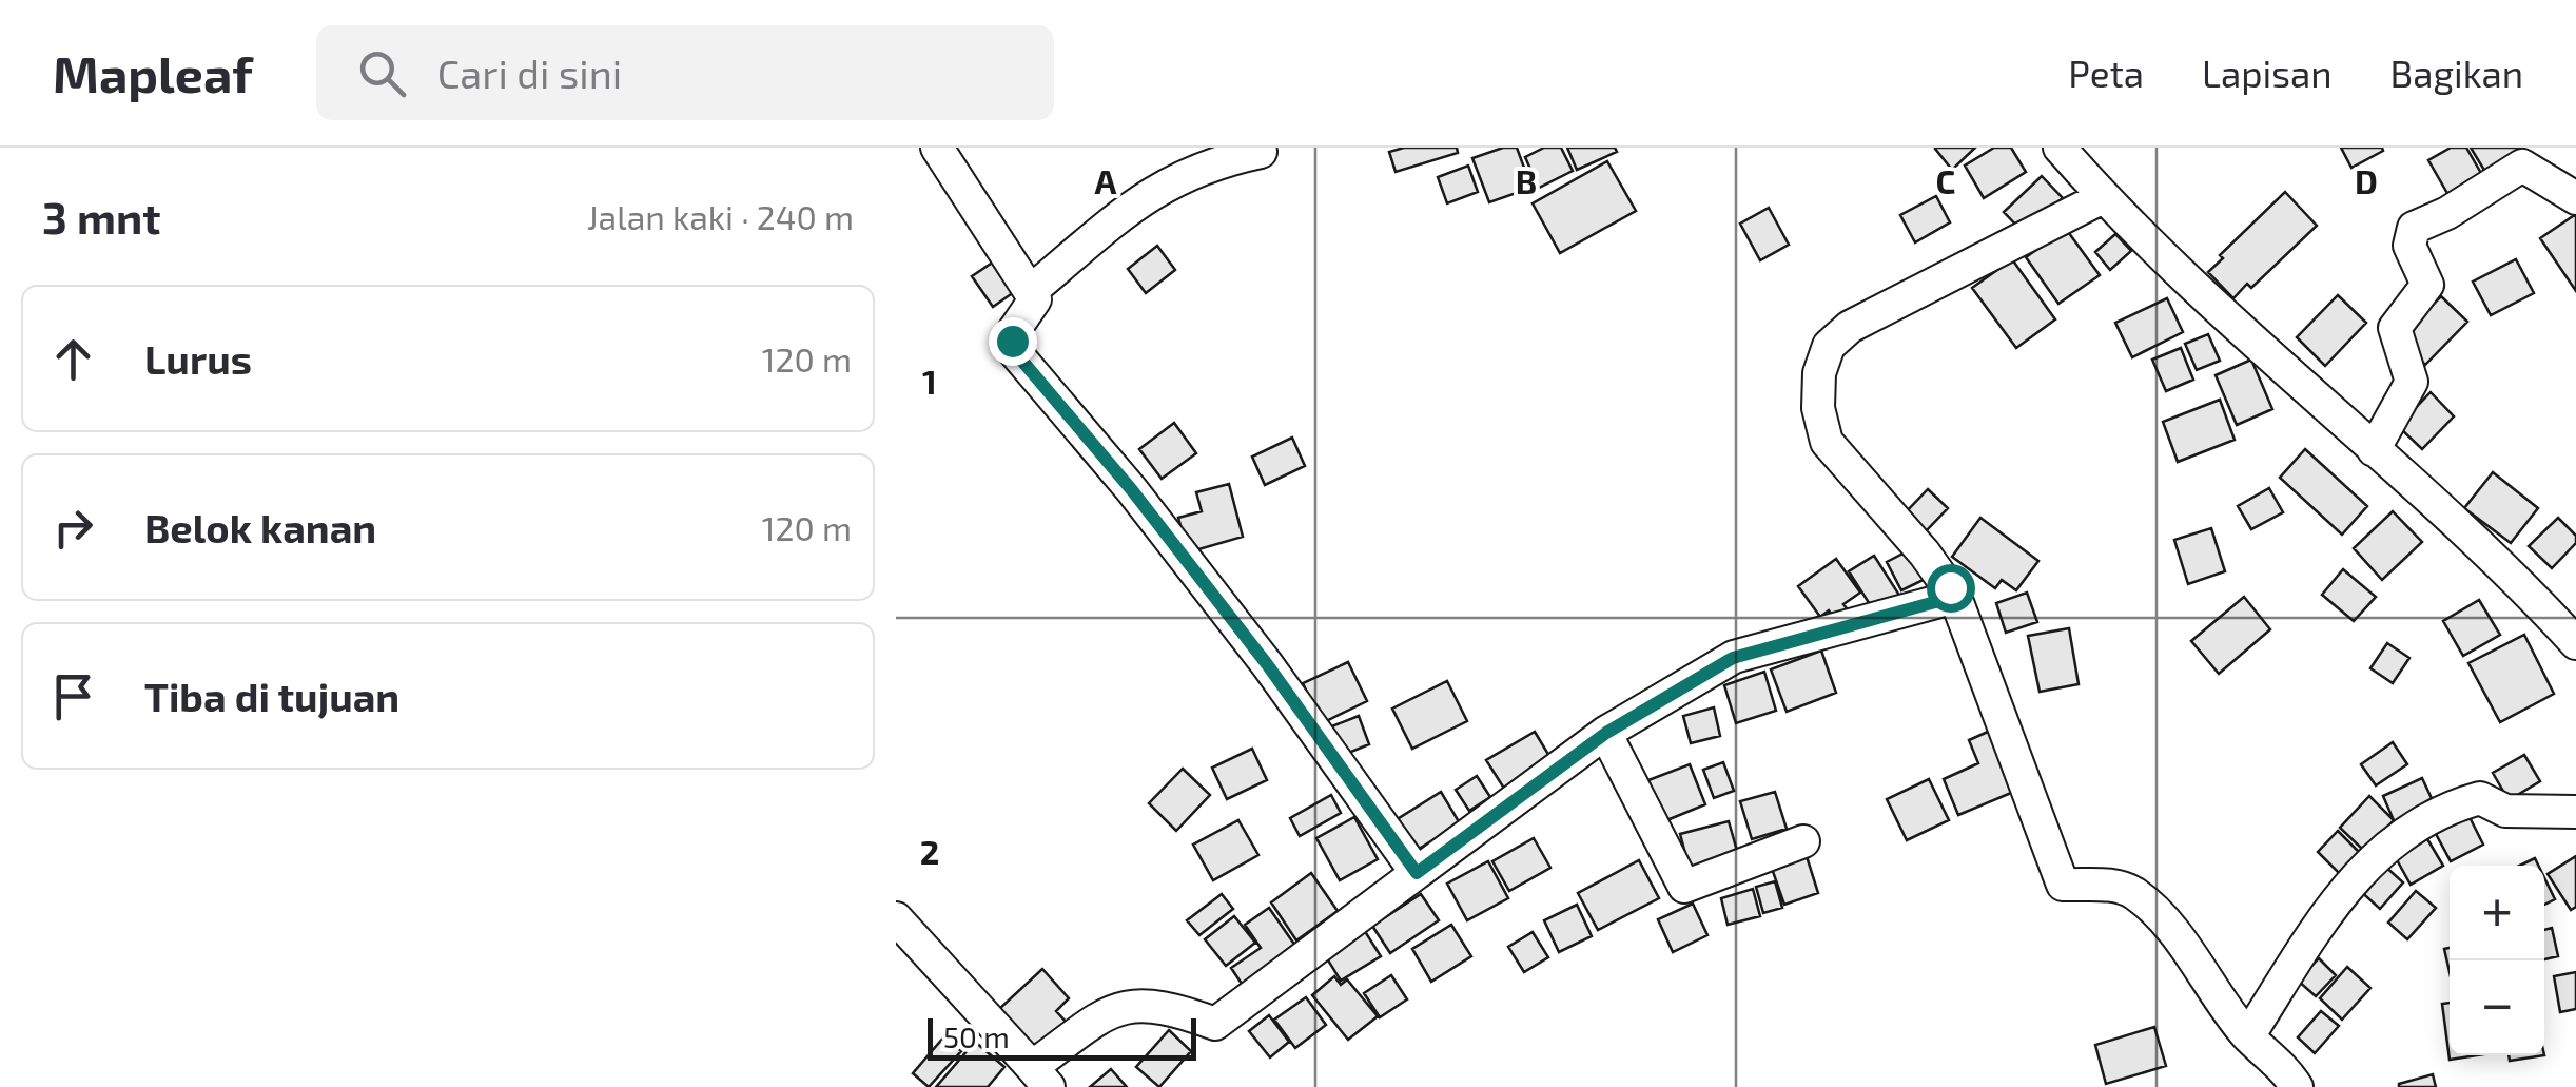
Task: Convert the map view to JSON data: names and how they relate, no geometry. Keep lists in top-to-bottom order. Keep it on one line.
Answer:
{"scale_bar":"50 m","page":{"header":"Mapleaf","search":"Cari di sini","nav":["Peta","Lapisan","Bagikan"],"heading":["3 mnt","Jalan kaki · 240 m"],"list":[["Lurus","120 m"],["Belok kanan","120 m"],"Tiba di tujuan"],"map_buttons":["+","−"],"scale":"50 m"},"grid":{"columns":["A","B","C","D"],"rows":["1","2"]}}
